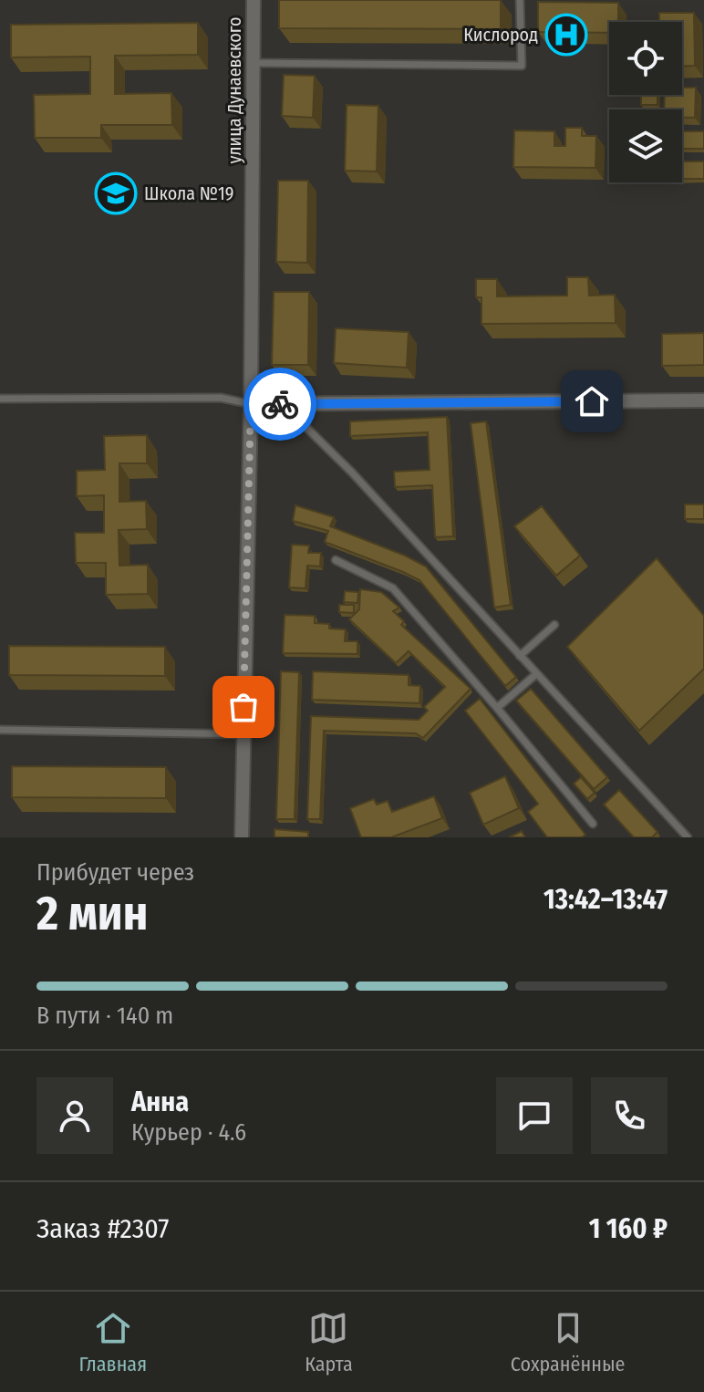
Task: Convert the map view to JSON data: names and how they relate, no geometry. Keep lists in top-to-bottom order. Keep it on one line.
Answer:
{"streets":{"street":["улица Дунаевского"]},"places":{"hospital":["Кислород"],"school or university":["Школа №19"]},"page":{"heading":["2 мин","Прибудет через","13:42–13:47"],"panel":["Анна","Курьер · 4.6","Заказ #2307","1 160 ₽"],"bar":"В пути · 140 m","tabs":["Главная","Карта","Сохранённые"]}}
